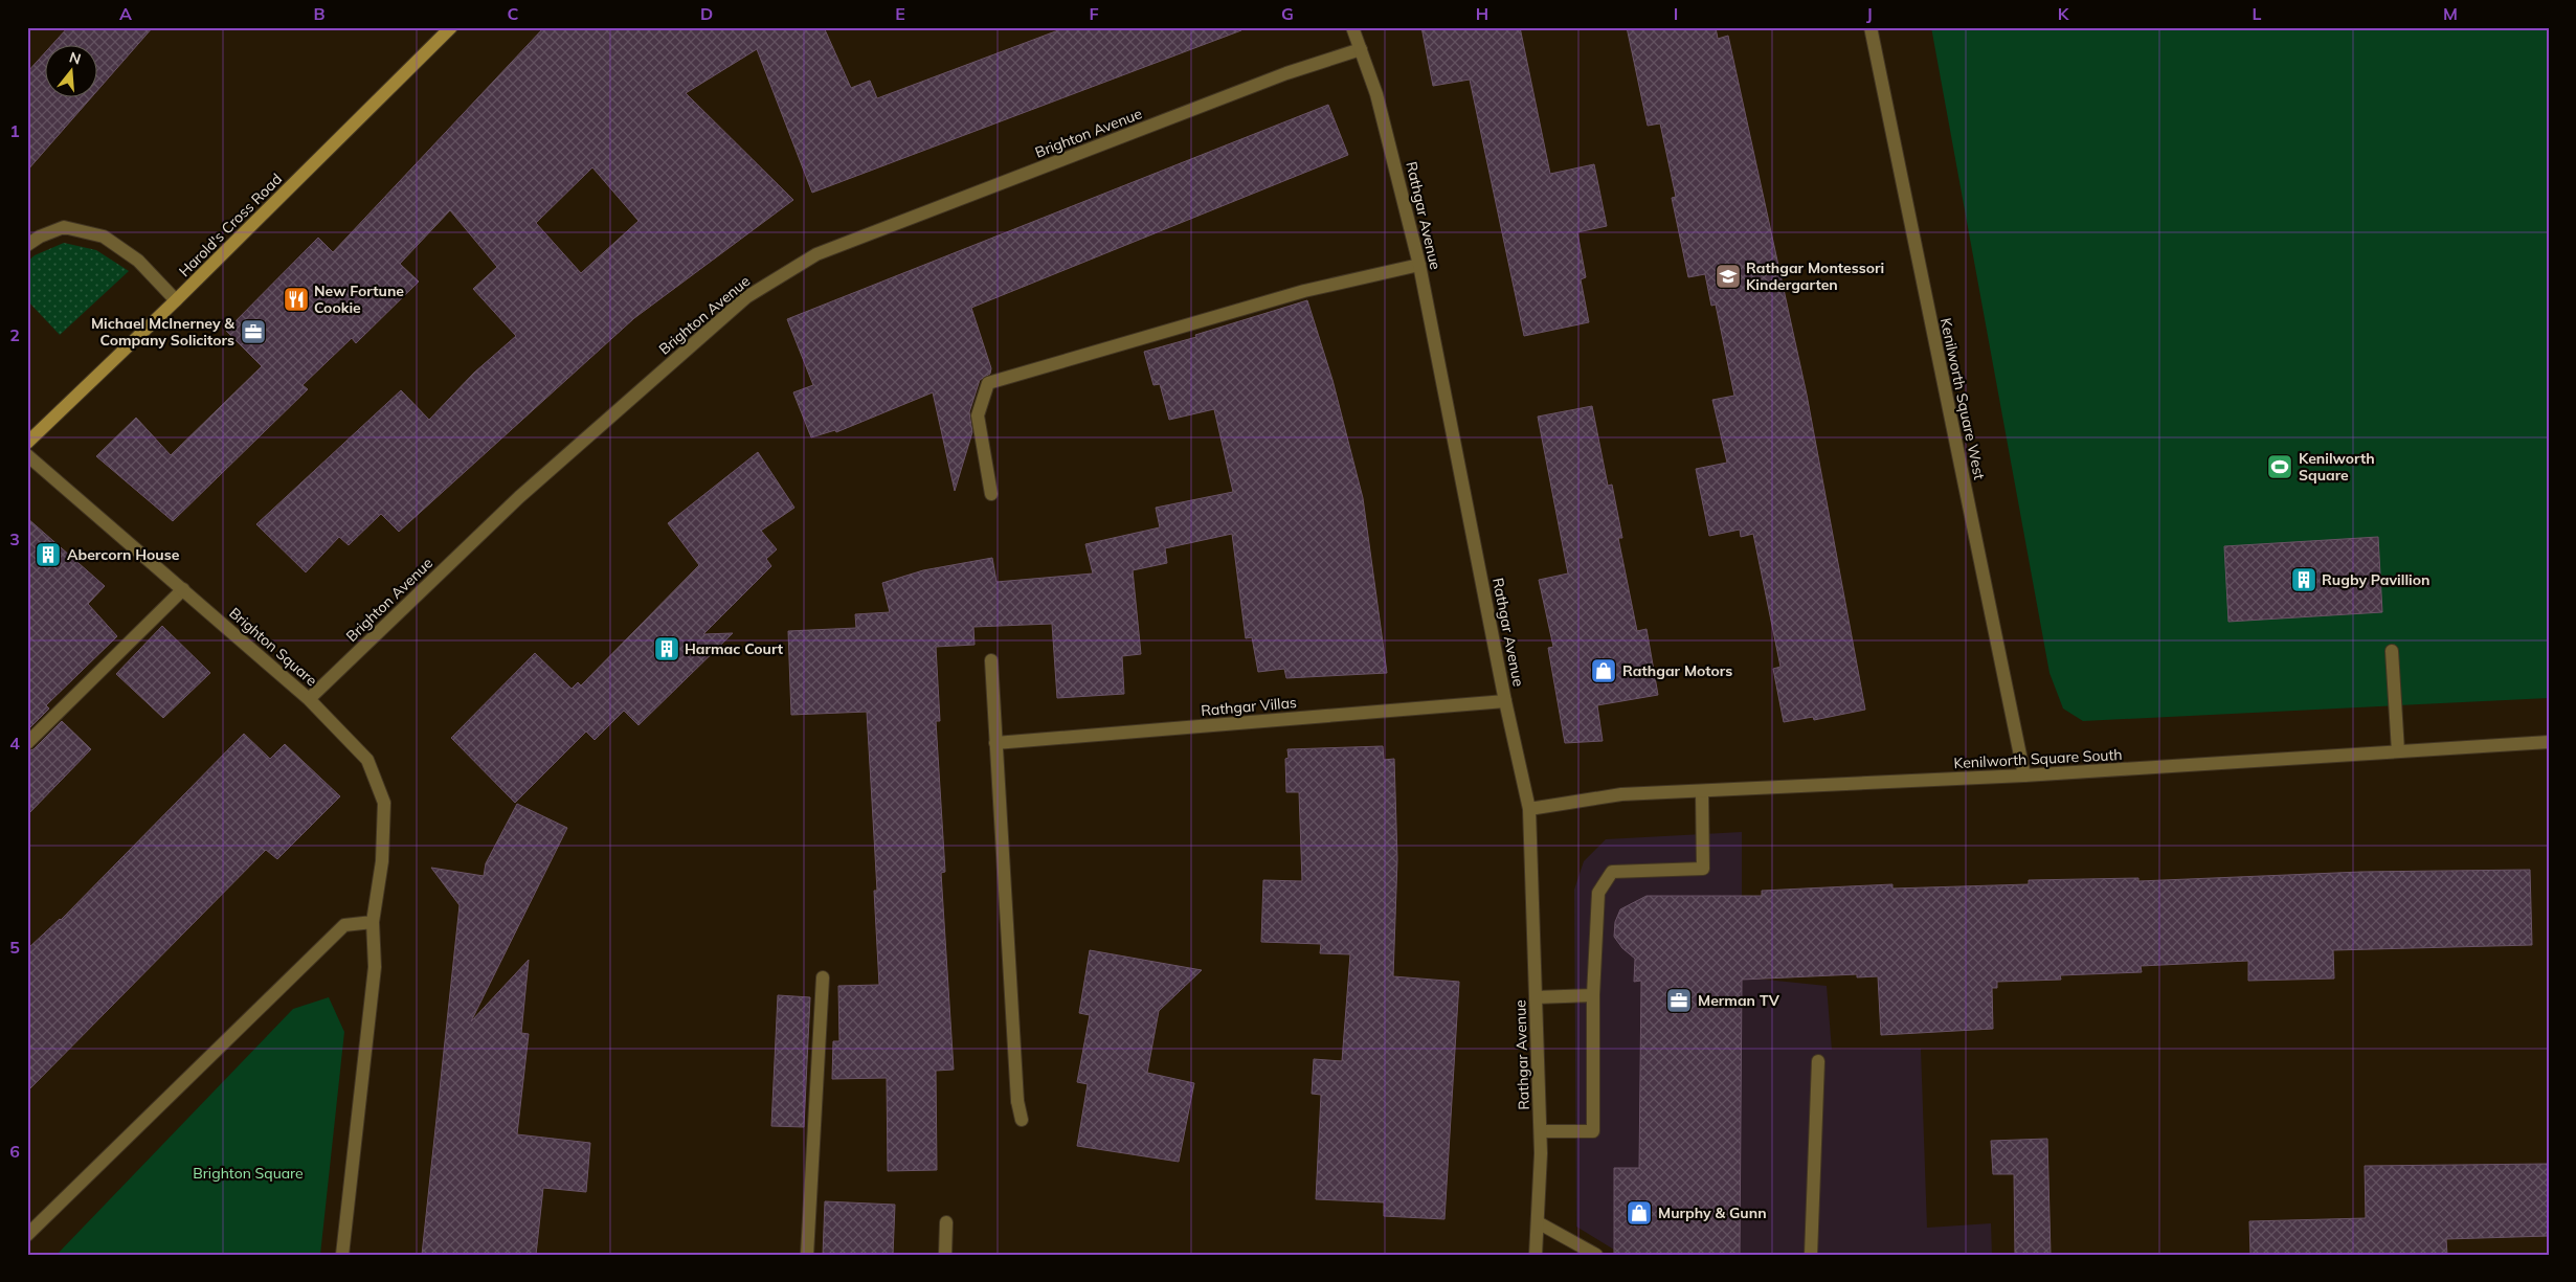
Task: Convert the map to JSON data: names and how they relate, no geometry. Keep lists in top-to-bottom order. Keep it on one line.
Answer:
{"streets":{"main road":["Harold's Cross Road"],"street":["Brighton Avenue","Rathgar Avenue","Kenilworth Square West","Brighton Square","Rathgar Villas","Kenilworth Square South"]},"crossings":[["Brighton Avenue","Rathgar Avenue"],["Brighton Avenue","Brighton Square"],["Rathgar Avenue","Rathgar Villas"],["Rathgar Avenue","Kenilworth Square South"],["Kenilworth Square West","Kenilworth Square South"]],"parks":["Brighton Square"],"places":{"school or university":["Rathgar Montessori Kindergarten"],"restaurant":["New Fortune Cookie"],"office":["Michael McInerney & Company Solicitors","Merman TV"],"sports":["Kenilworth Square"],"building":["Abercorn House","Rugby Pavillion","Harmac Court"],"shop":["Rathgar Motors","Murphy & Gunn"]},"north":"top","grid":{"columns":["A","B","C","D","E","F","G","H","I","J","K","L","M"],"rows":["1","2","3","4","5","6"]}}
